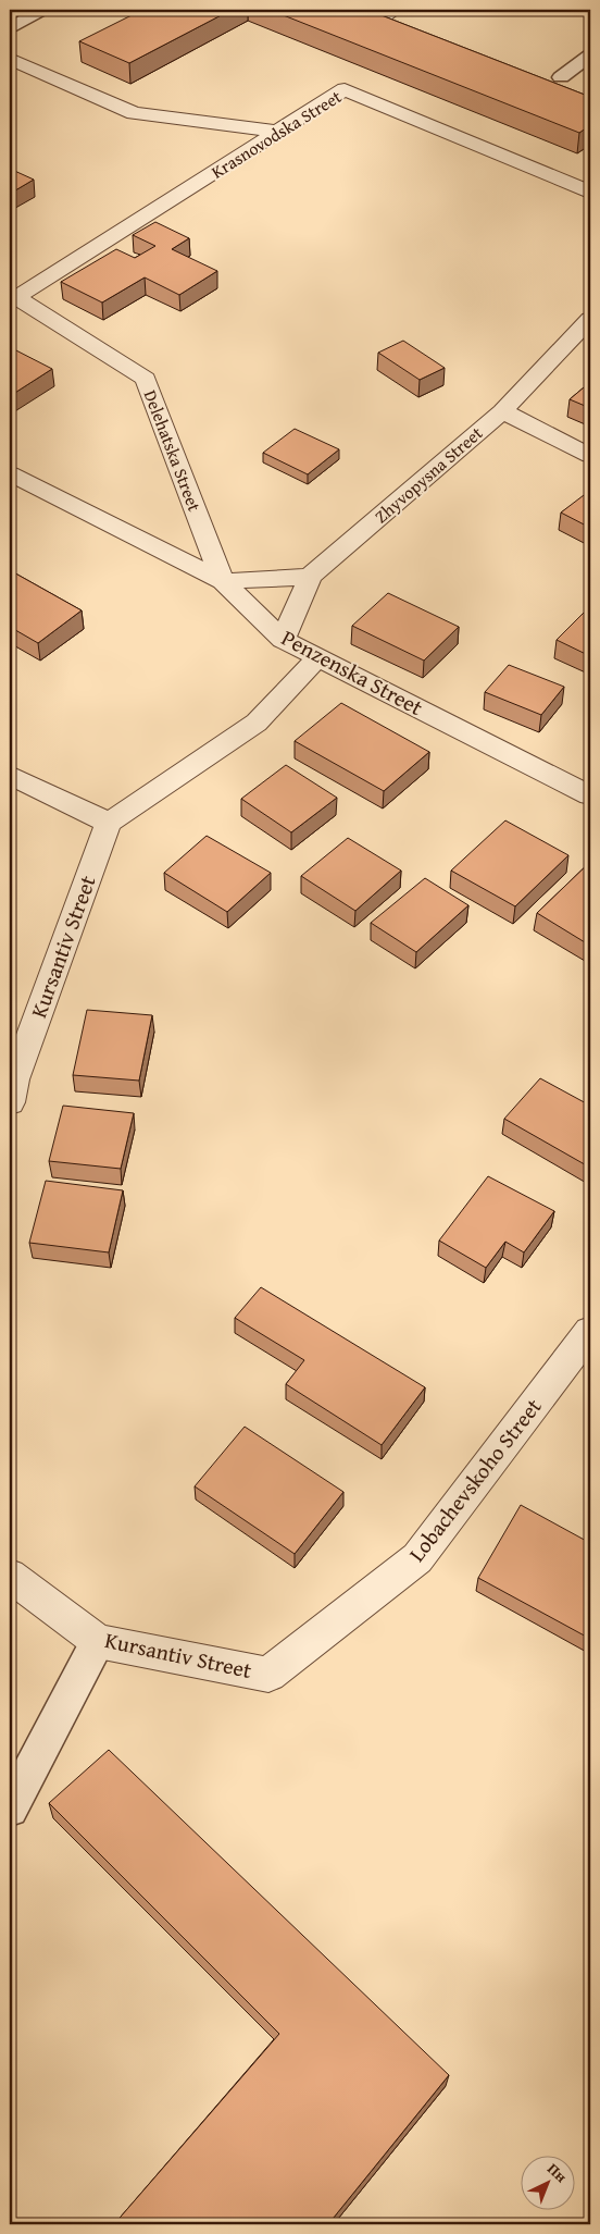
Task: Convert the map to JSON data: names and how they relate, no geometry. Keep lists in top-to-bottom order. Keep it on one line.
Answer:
{"streets":{"street":["Krasnovodska Street","Delehatska Street","Zhyvopysna Street","Penzenska Street","Kursantiv Street","Lobachevskoho Street"]},"crossings":[["Krasnovodska Street","Delehatska Street"],["Delehatska Street","Penzenska Street"],["Zhyvopysna Street","Penzenska Street"],["Kursantiv Street","Lobachevskoho Street"]],"north":"top right"}
